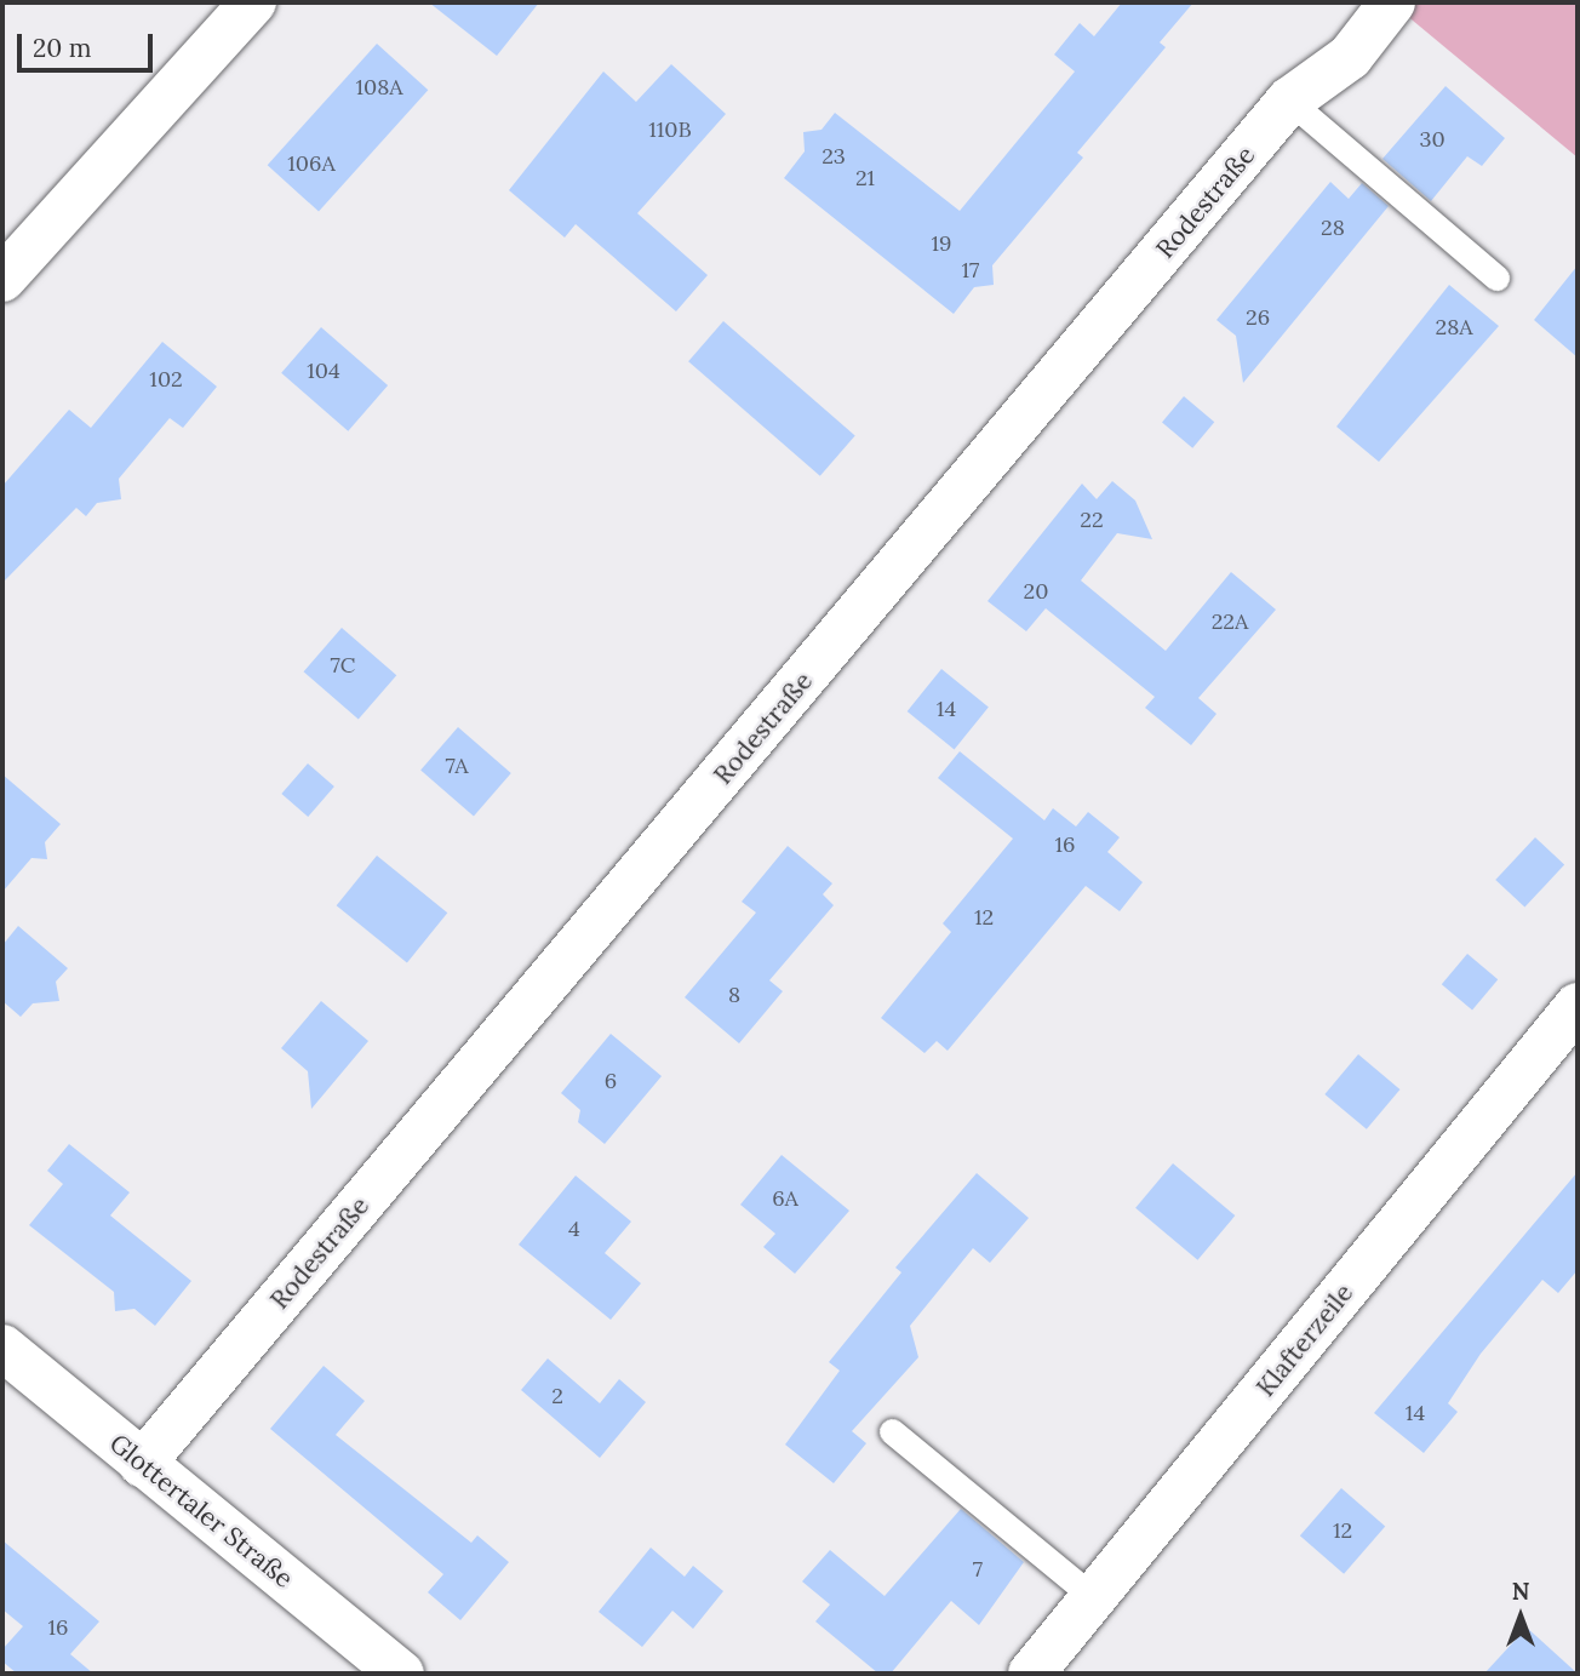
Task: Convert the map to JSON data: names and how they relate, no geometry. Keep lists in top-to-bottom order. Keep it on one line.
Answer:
{"streets":{"street":["Rodestraße","Klafterzeile","Glottertaler Straße"]},"crossings":[["Rodestraße","Glottertaler Straße"]],"house_numbers":["108A","110B","30","23","106A","21","28","19","17","26","28A","104","102","22","20","22A","7C","14","7A","16","12","8","6","6A","4","2","14","12","7","16"],"scale_bar":"20 m","north":"top"}
